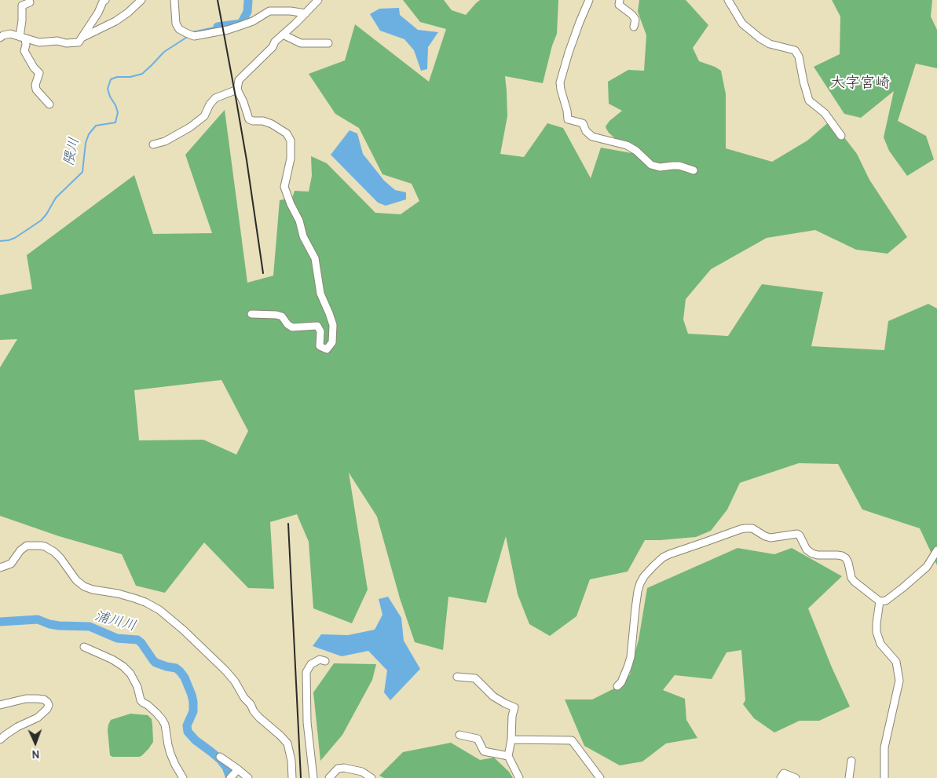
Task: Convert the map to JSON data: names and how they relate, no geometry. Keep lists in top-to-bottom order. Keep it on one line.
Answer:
{"districts":["大字宮崎"],"water":["隈川","浦川川"],"north":"bottom"}
